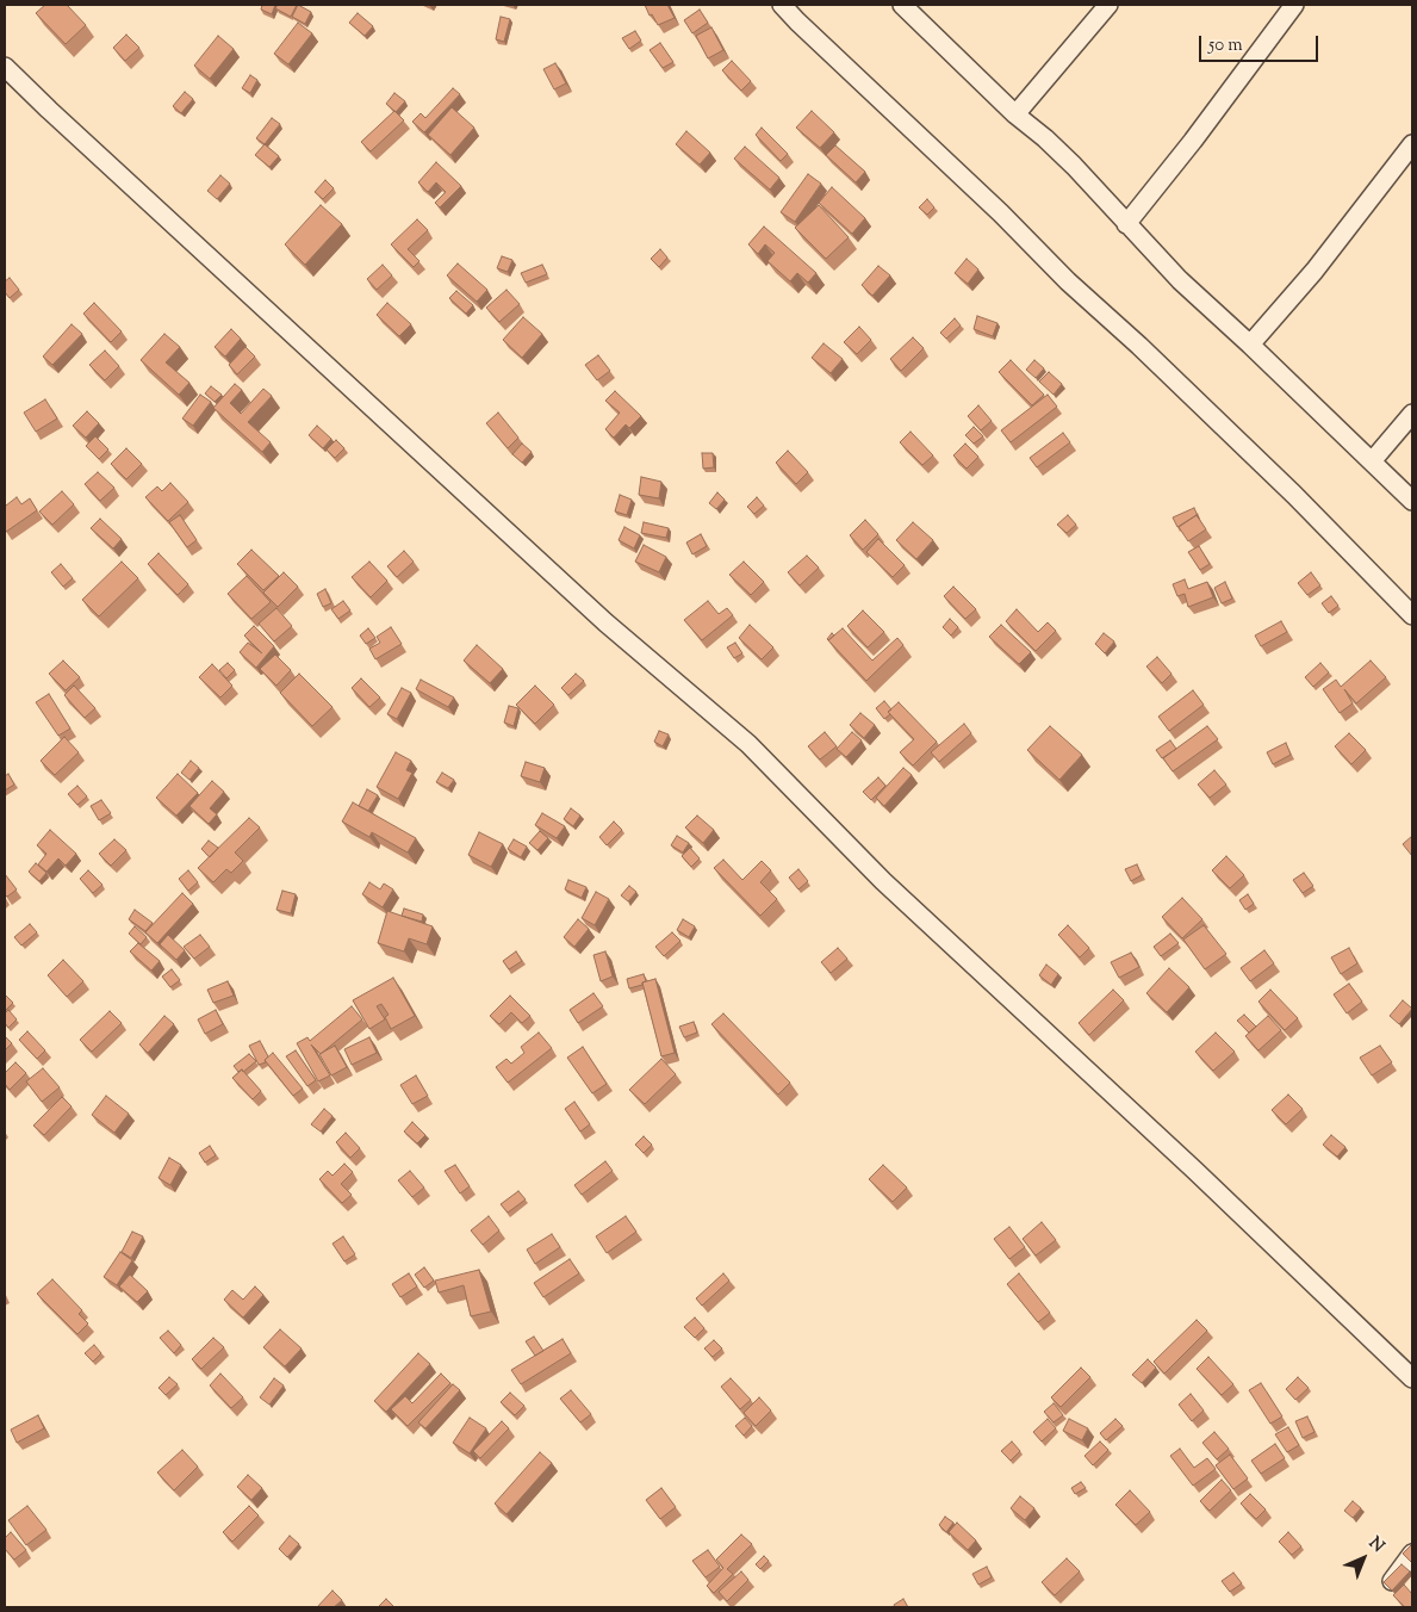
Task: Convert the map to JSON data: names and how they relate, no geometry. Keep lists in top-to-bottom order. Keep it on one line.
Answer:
{"scale_bar":"50 m","north":"top right"}
